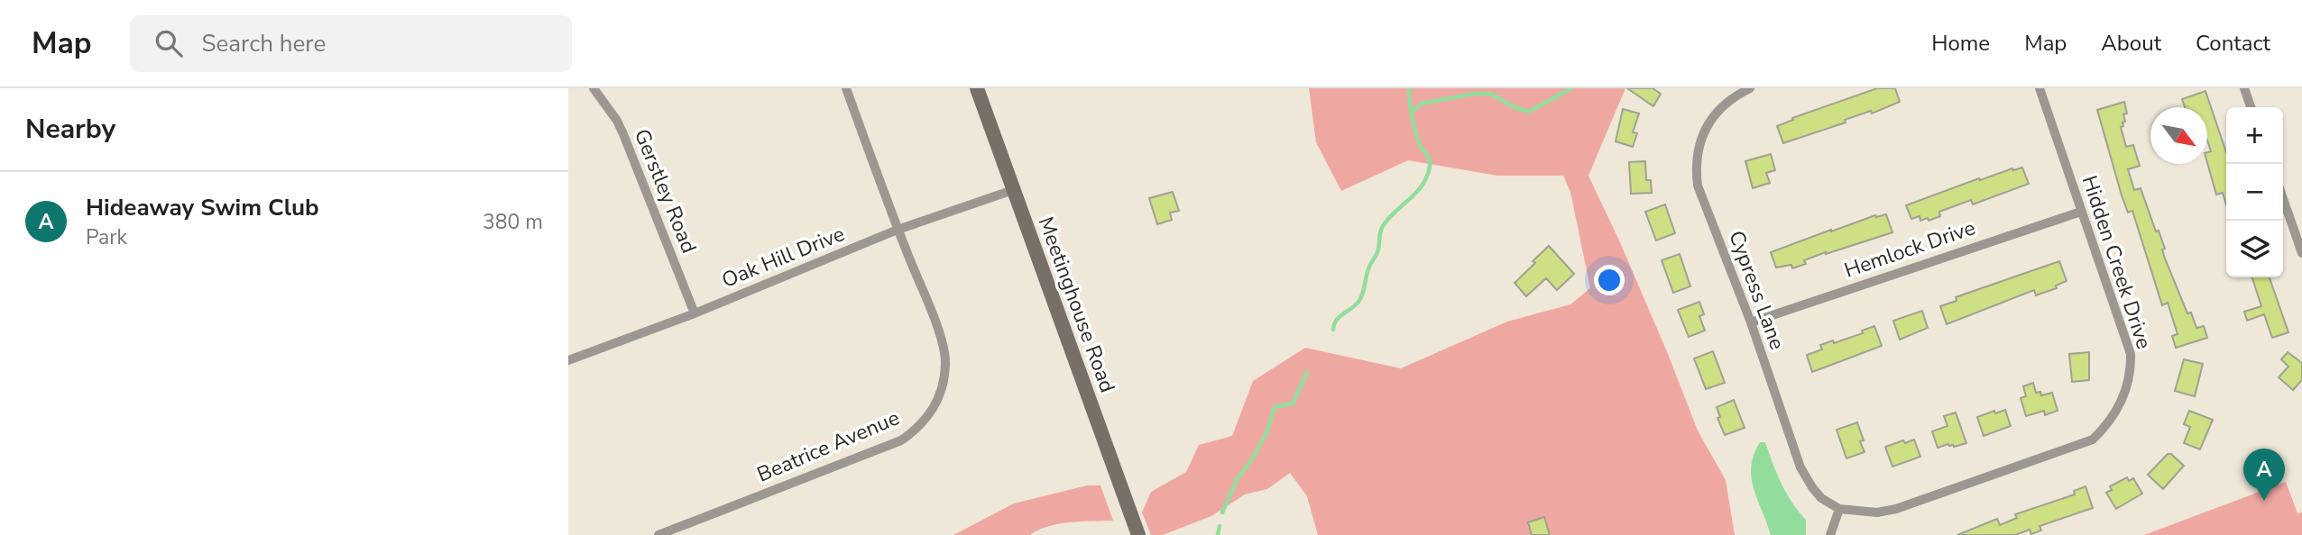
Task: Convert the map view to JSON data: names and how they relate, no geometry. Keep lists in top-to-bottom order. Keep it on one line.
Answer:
{"streets":{"street":["Gerstley Road","Hemlock Drive","Oak Hill Drive","Hidden Creek Drive","Cypress Lane","Meetinghouse Road","Beatrice Avenue"]},"crossings":[["Gerstley Road","Oak Hill Drive"],["Hemlock Drive","Hidden Creek Drive"],["Hemlock Drive","Cypress Lane"],["Oak Hill Drive","Meetinghouse Road"],["Oak Hill Drive","Beatrice Avenue"],["Hidden Creek Drive","Cypress Lane"]],"north":"bottom right","page":{"header":"Map","search":"Search here","nav":["Home","Map","About","Contact"],"heading":"Nearby","map_buttons":["+","−"],"list":[{"mark":"A","name":"Hideaway Swim Club","note":"Park","value":"380 m"}],"pins":"A"}}
